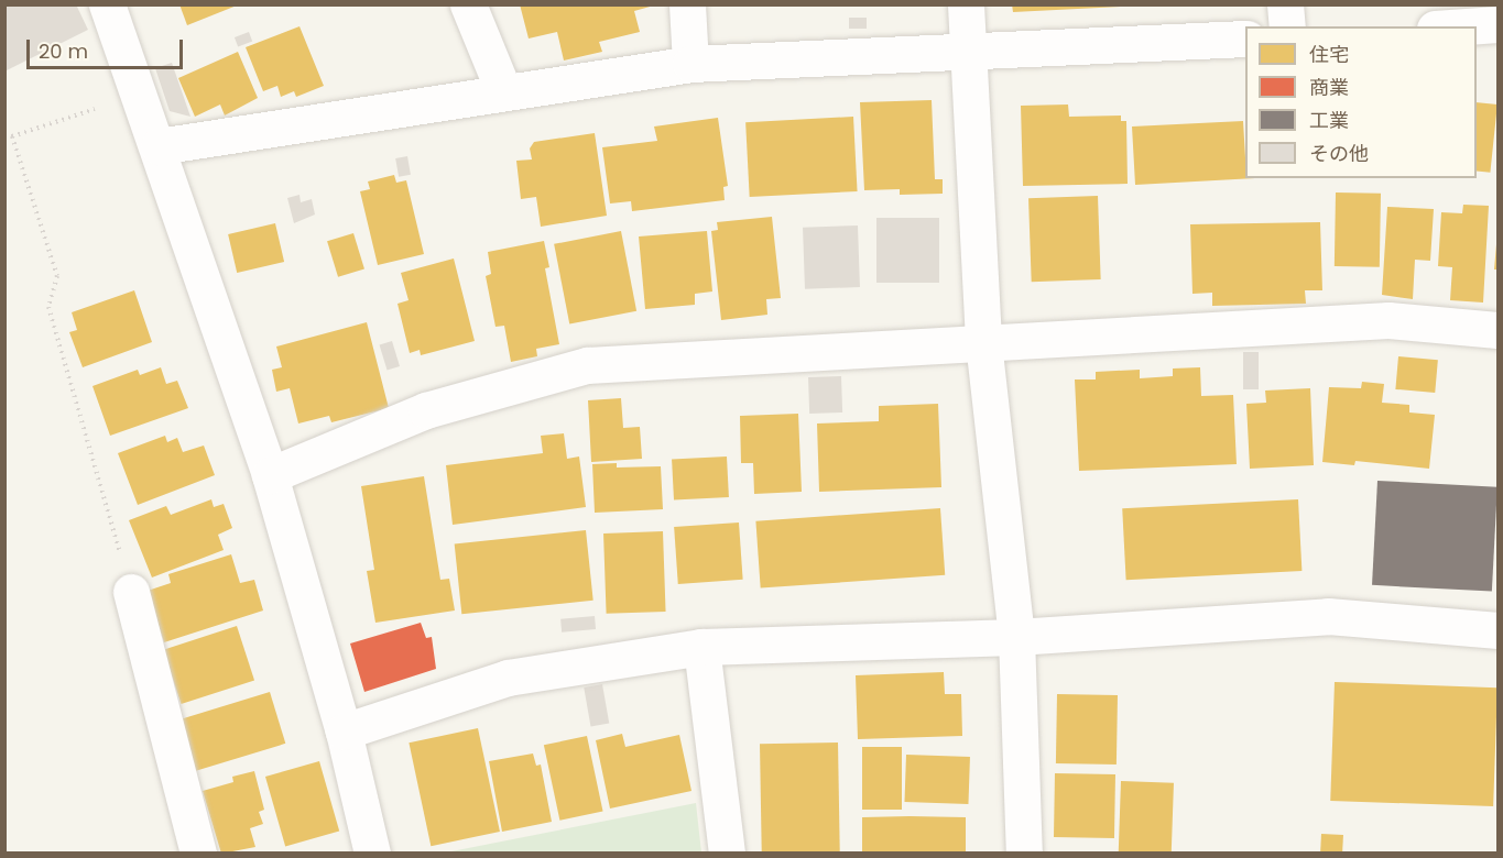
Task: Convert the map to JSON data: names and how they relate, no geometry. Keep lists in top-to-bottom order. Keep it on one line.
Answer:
{"legend":["住宅","商業","工業","その他"],"scale_bar":"20 m"}
